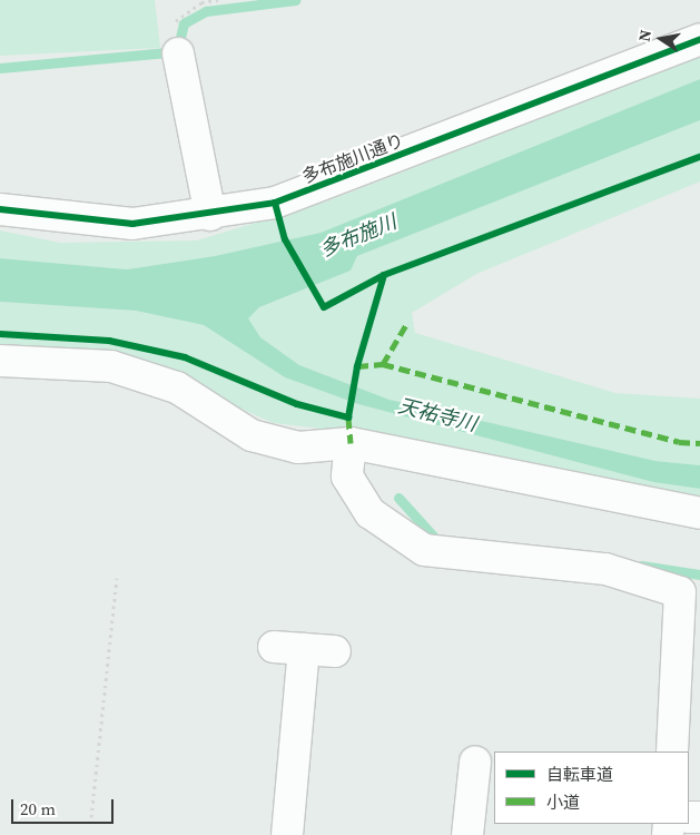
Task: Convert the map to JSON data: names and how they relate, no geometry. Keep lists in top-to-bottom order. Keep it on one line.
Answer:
{"streets":{"street":["多布施川通り"]},"water":["多布施川","天祐寺川"],"legend":["自転車道","小道"],"scale_bar":"20 m","north":"left"}
